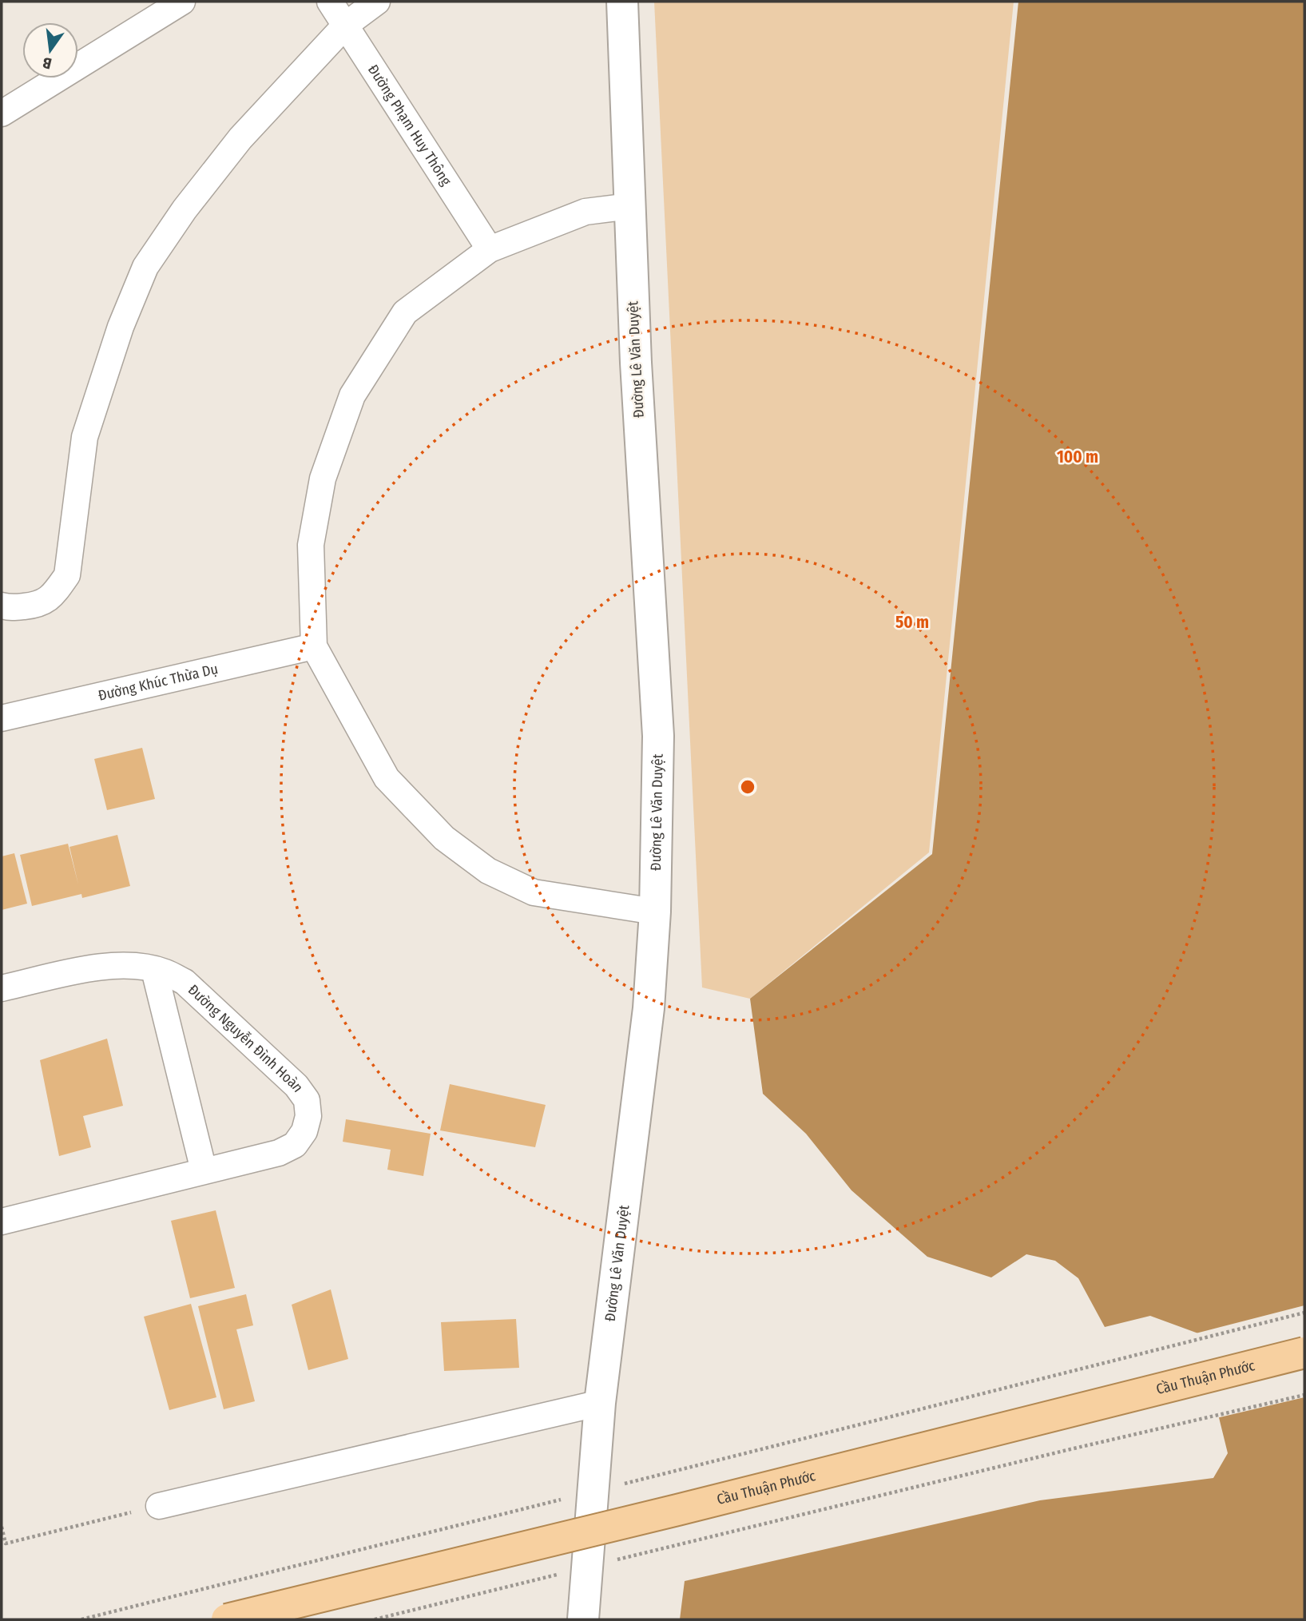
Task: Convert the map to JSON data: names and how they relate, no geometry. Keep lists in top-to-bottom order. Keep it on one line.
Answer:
{"streets":{"main road":["Cầu Thuận Phước"],"street":["Đường Phạm Huy Thông","Đường Lê Văn Duyệt","Đường Khúc Thừa Dụ","Đường Nguyễn Đình Hoàn"]},"north":"bottom","rings":["100 m","50 m"]}
